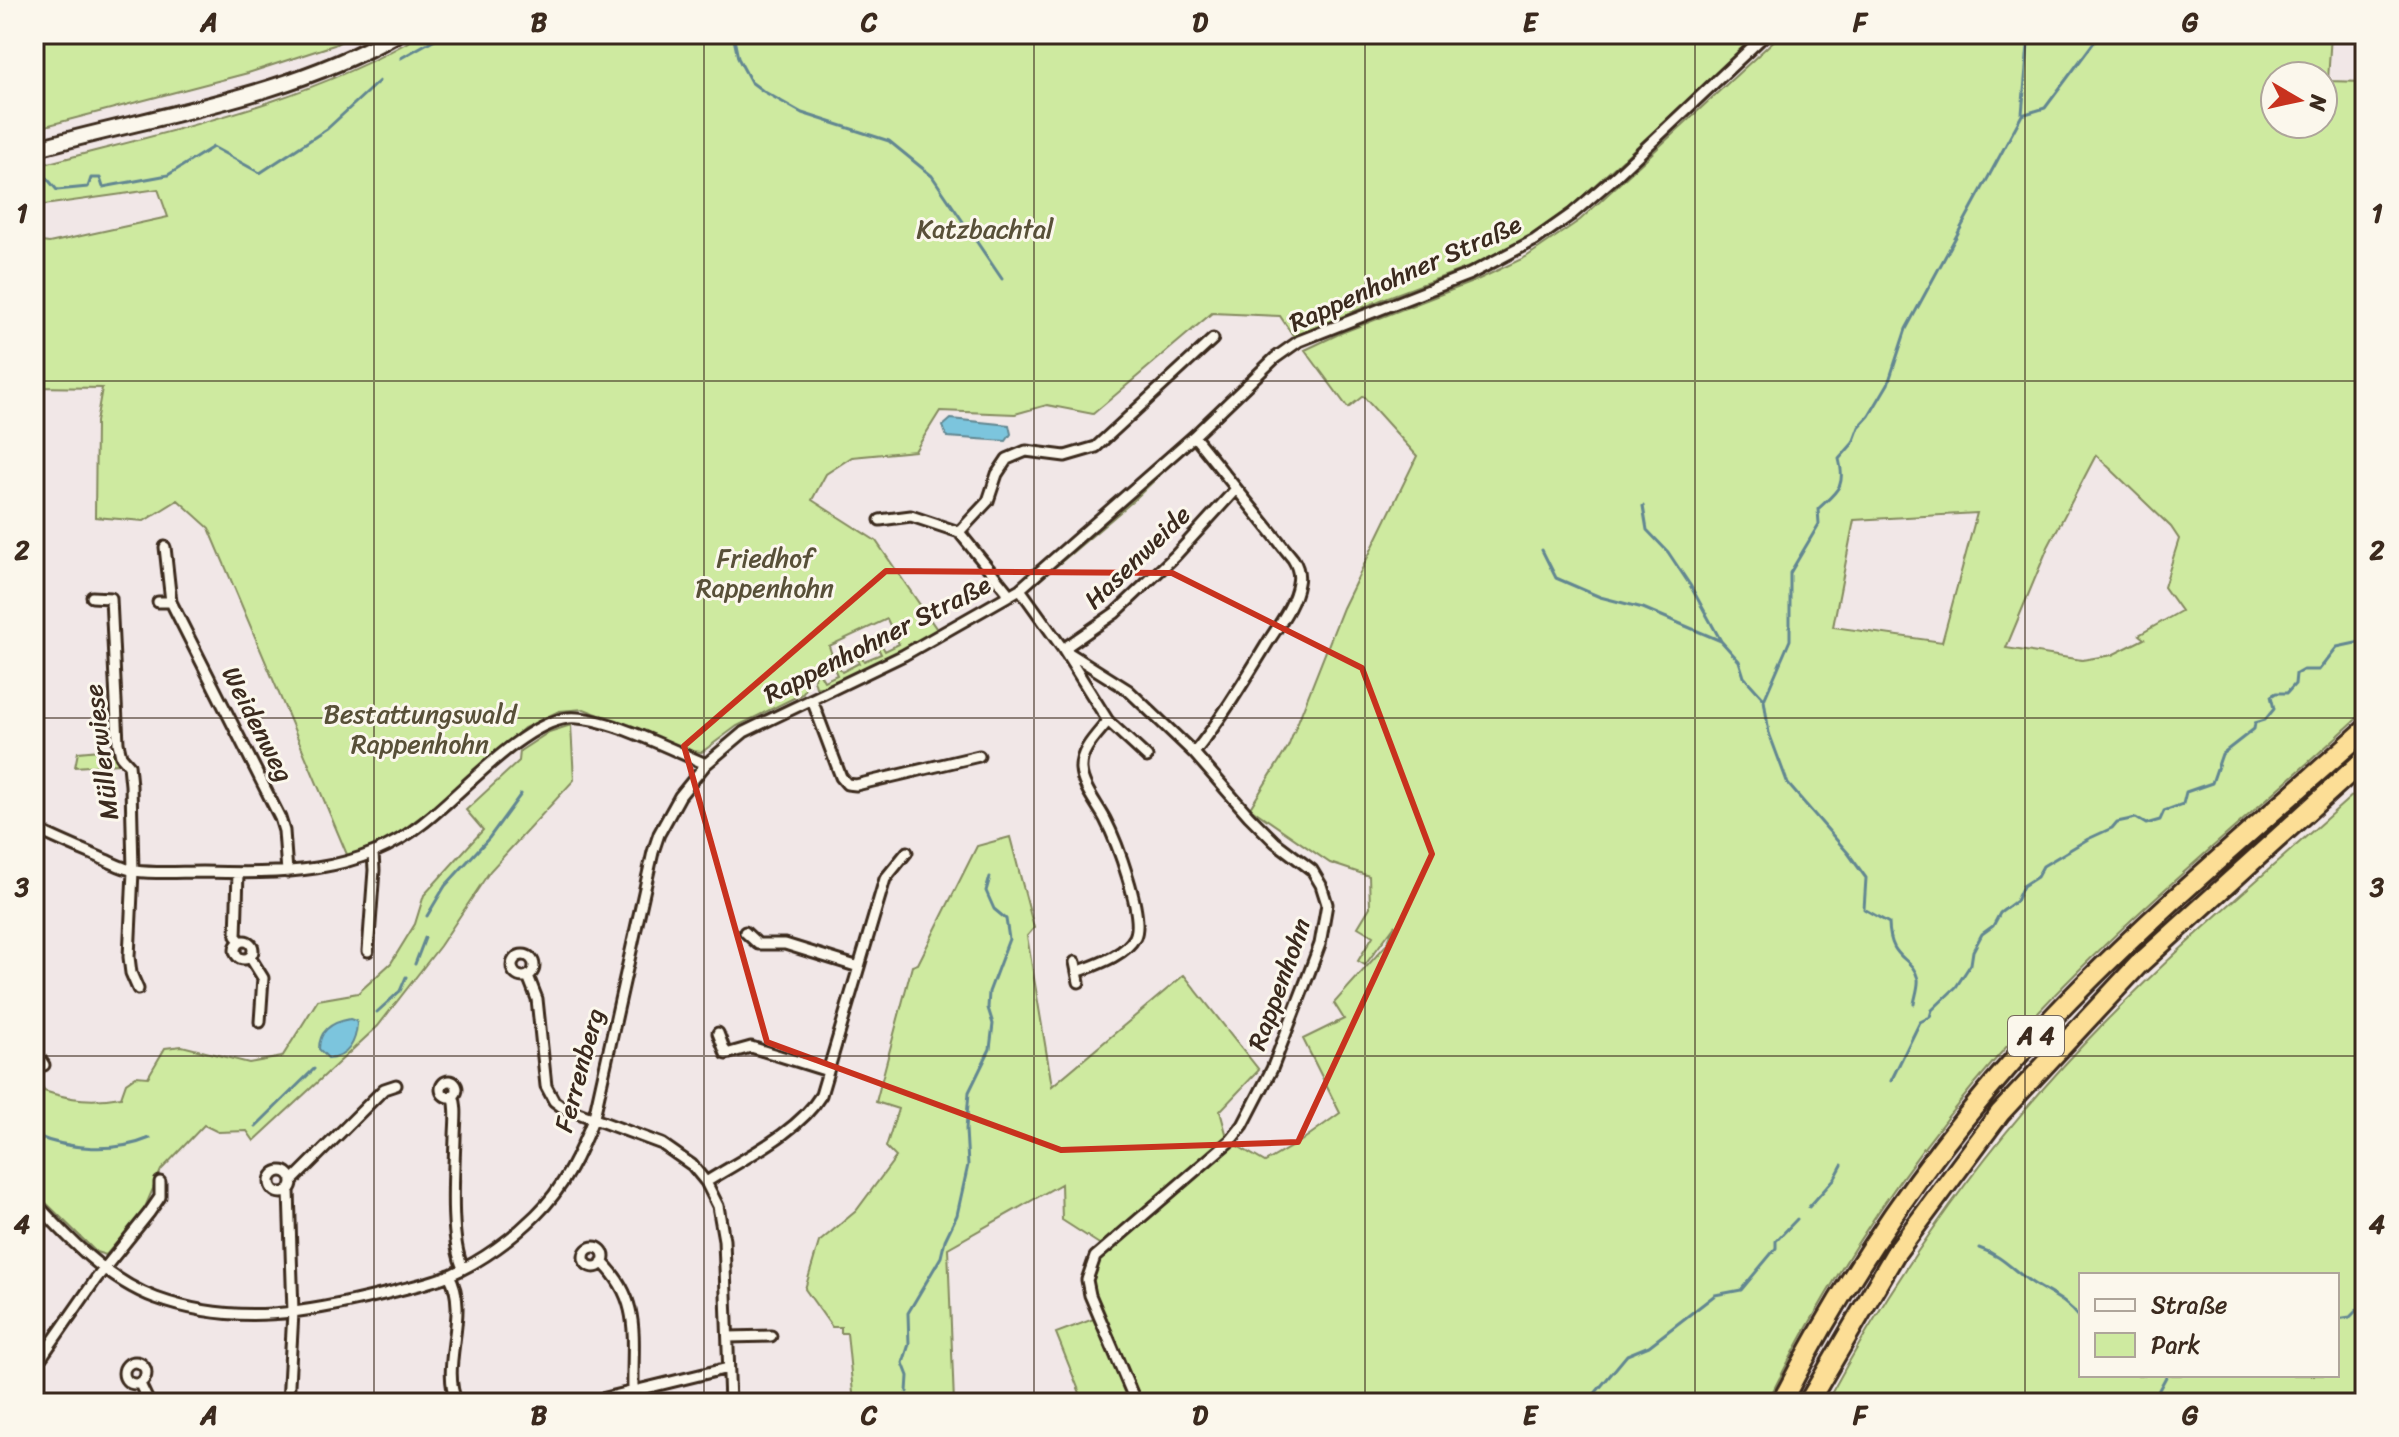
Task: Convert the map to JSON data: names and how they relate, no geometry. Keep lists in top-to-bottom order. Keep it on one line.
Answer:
{"streets":{"highway":["A 4"],"street":["Rappenhohner Straße","Hasenweide","Weidenweg","Müllerwiese","Rappenhohn","Ferrenberg"]},"crossings":[["Rappenhohner Straße","Rappenhohn"],["Rappenhohner Straße","Ferrenberg"],["Hasenweide","Rappenhohn"]],"parks":["Katzbachtal","Friedhof Rappenhohn","Bestattungswald Rappenhohn"],"legend":["Straße","Park"],"north":"right","grid":{"columns":["A","B","C","D","E","F","G"],"rows":["1","2","3","4"]}}
